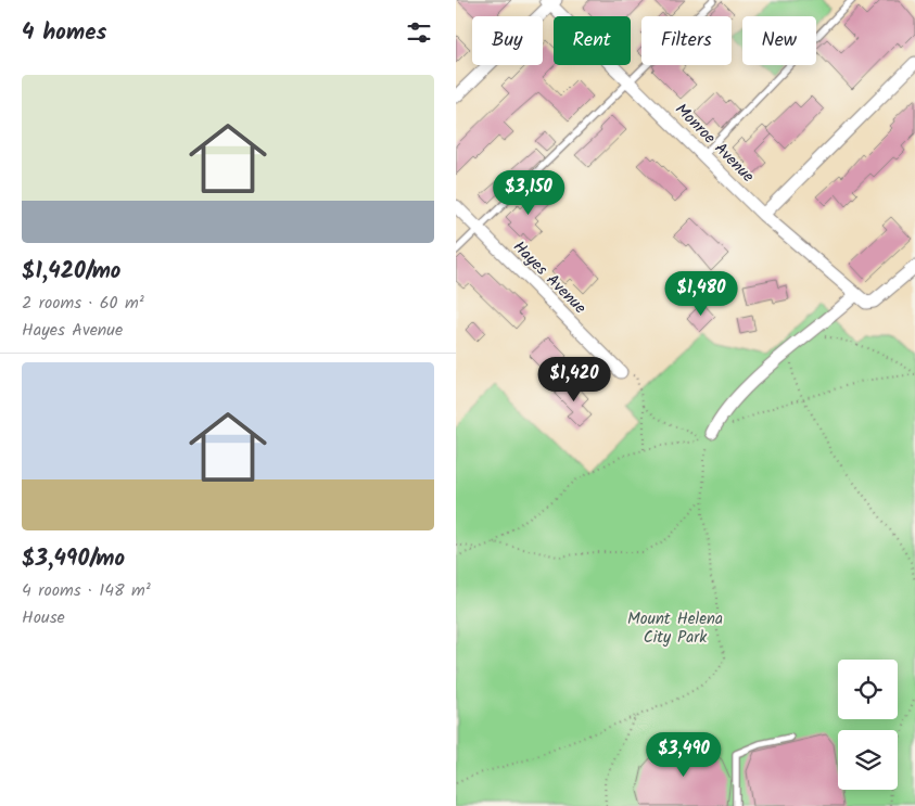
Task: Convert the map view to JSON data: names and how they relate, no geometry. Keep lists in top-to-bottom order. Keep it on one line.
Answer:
{"streets":{"street":["Monroe Avenue","Hayes Avenue"]},"parks":["Mount Helena City Park"],"page":{"heading":"4 homes","chip":["Buy","Rent","Filters","New"],"list":[{"name":"$1,420/mo","note":"2 rooms · 60 m² · Hayes Avenue"},{"name":"$3,490/mo","note":"4 rooms · 148 m² · House"}],"price":["$3,150","$1,480","$1,420","$3,490"]}}
